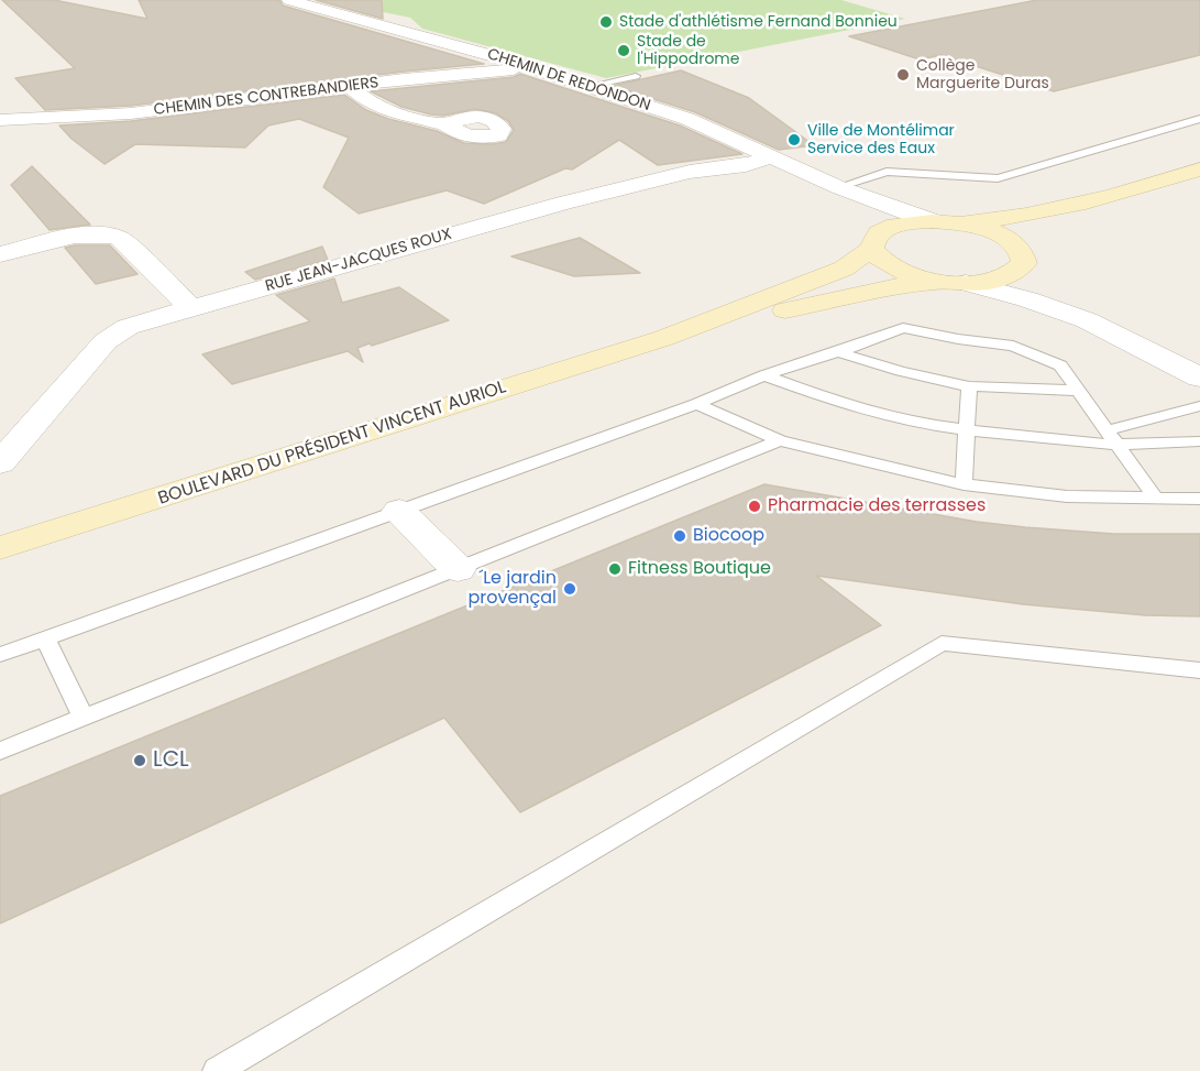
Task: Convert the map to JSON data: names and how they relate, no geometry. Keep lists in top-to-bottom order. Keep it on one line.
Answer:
{"streets":{"main road":["BOULEVARD DU PRÉSIDENT VINCENT AURIOL"],"street":["CHEMIN DE REDONDON","CHEMIN DES CONTREBANDIERS","RUE JEAN-JACQUES ROUX"]},"crossings":[["CHEMIN DE REDONDON","CHEMIN DES CONTREBANDIERS"],["CHEMIN DE REDONDON","RUE JEAN-JACQUES ROUX"],["CHEMIN DE REDONDON","BOULEVARD DU PRÉSIDENT VINCENT AURIOL"]],"places":["Stade d'athlétisme Fernand Bonnieu","Stade de l'Hippodrome","Collège Marguerite Duras","Ville de Montélimar Service des Eaux","Pharmacie des terrasses","Biocoop","Fitness Boutique","´Le jardin provençal","LCL"]}
